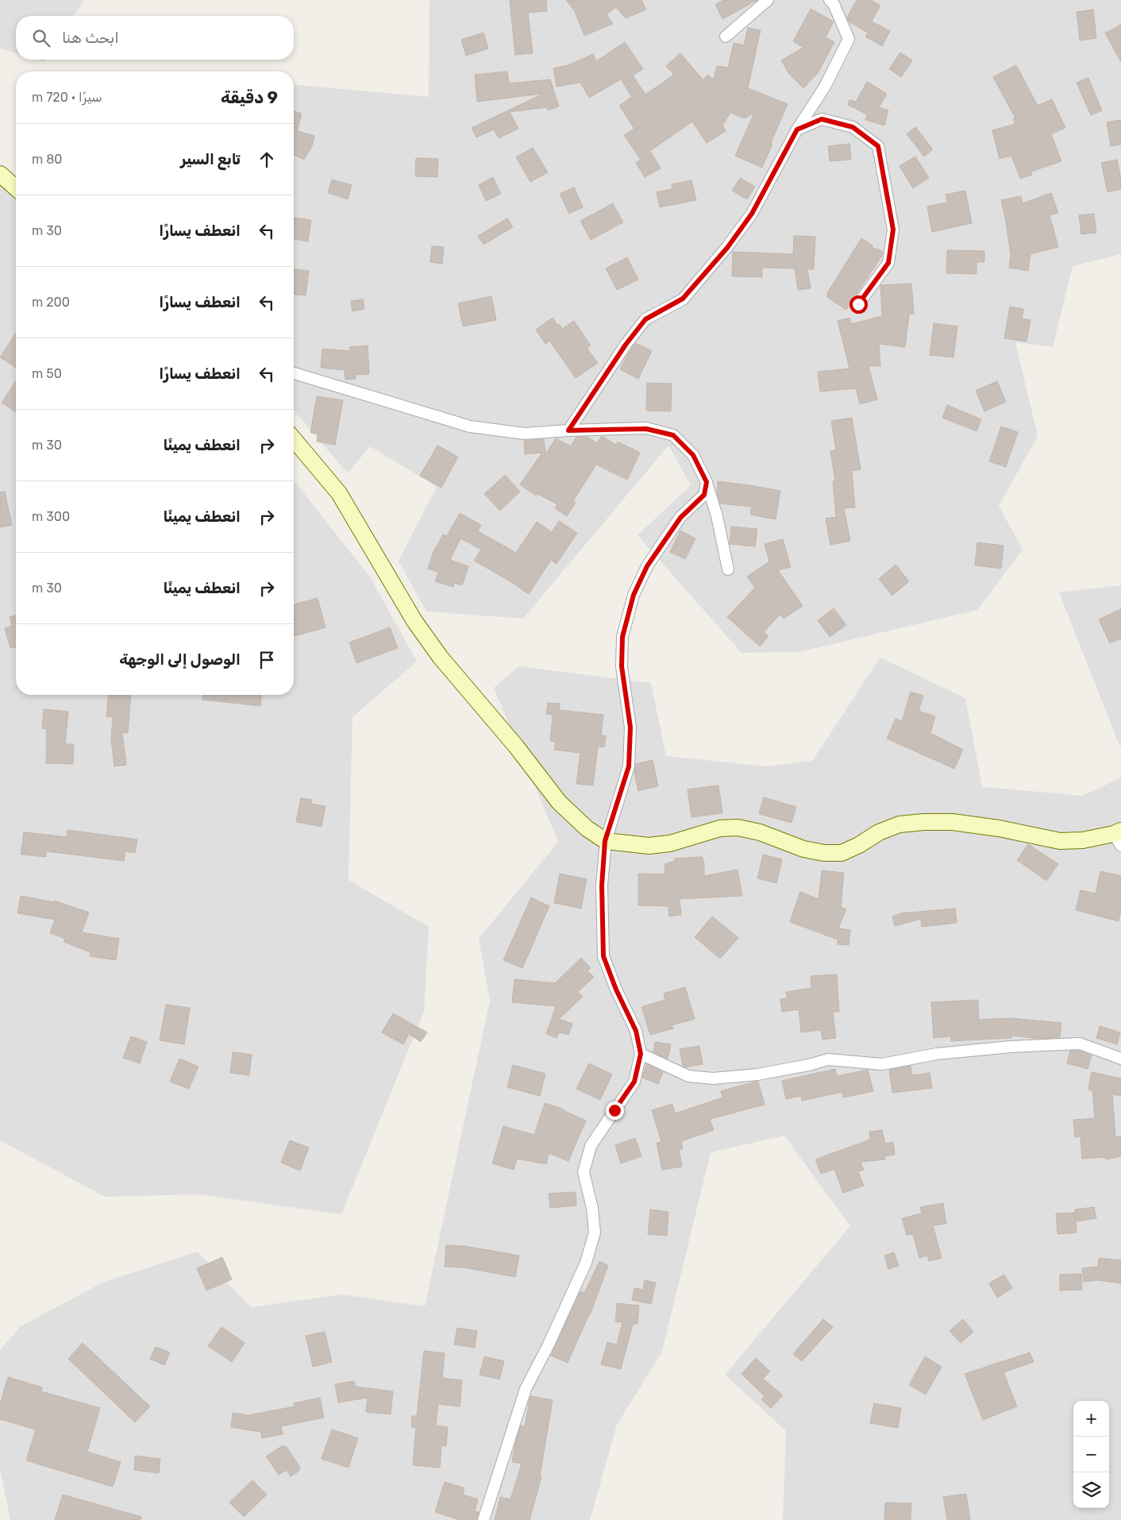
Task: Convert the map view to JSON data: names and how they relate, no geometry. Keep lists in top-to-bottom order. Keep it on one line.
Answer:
{"page":{"search":"ابحث هنا","heading":["9 دقيقة","سيرًا · 720 m"],"list":[["تابع السير","80 m"],["انعطف يسارًا","30 m"],["انعطف يسارًا","200 m"],["انعطف يسارًا","50 m"],["انعطف يمينًا","30 m"],["انعطف يمينًا","300 m"],["انعطف يمينًا","30 m"],"الوصول إلى الوجهة"],"map_buttons":["+","−"]}}
